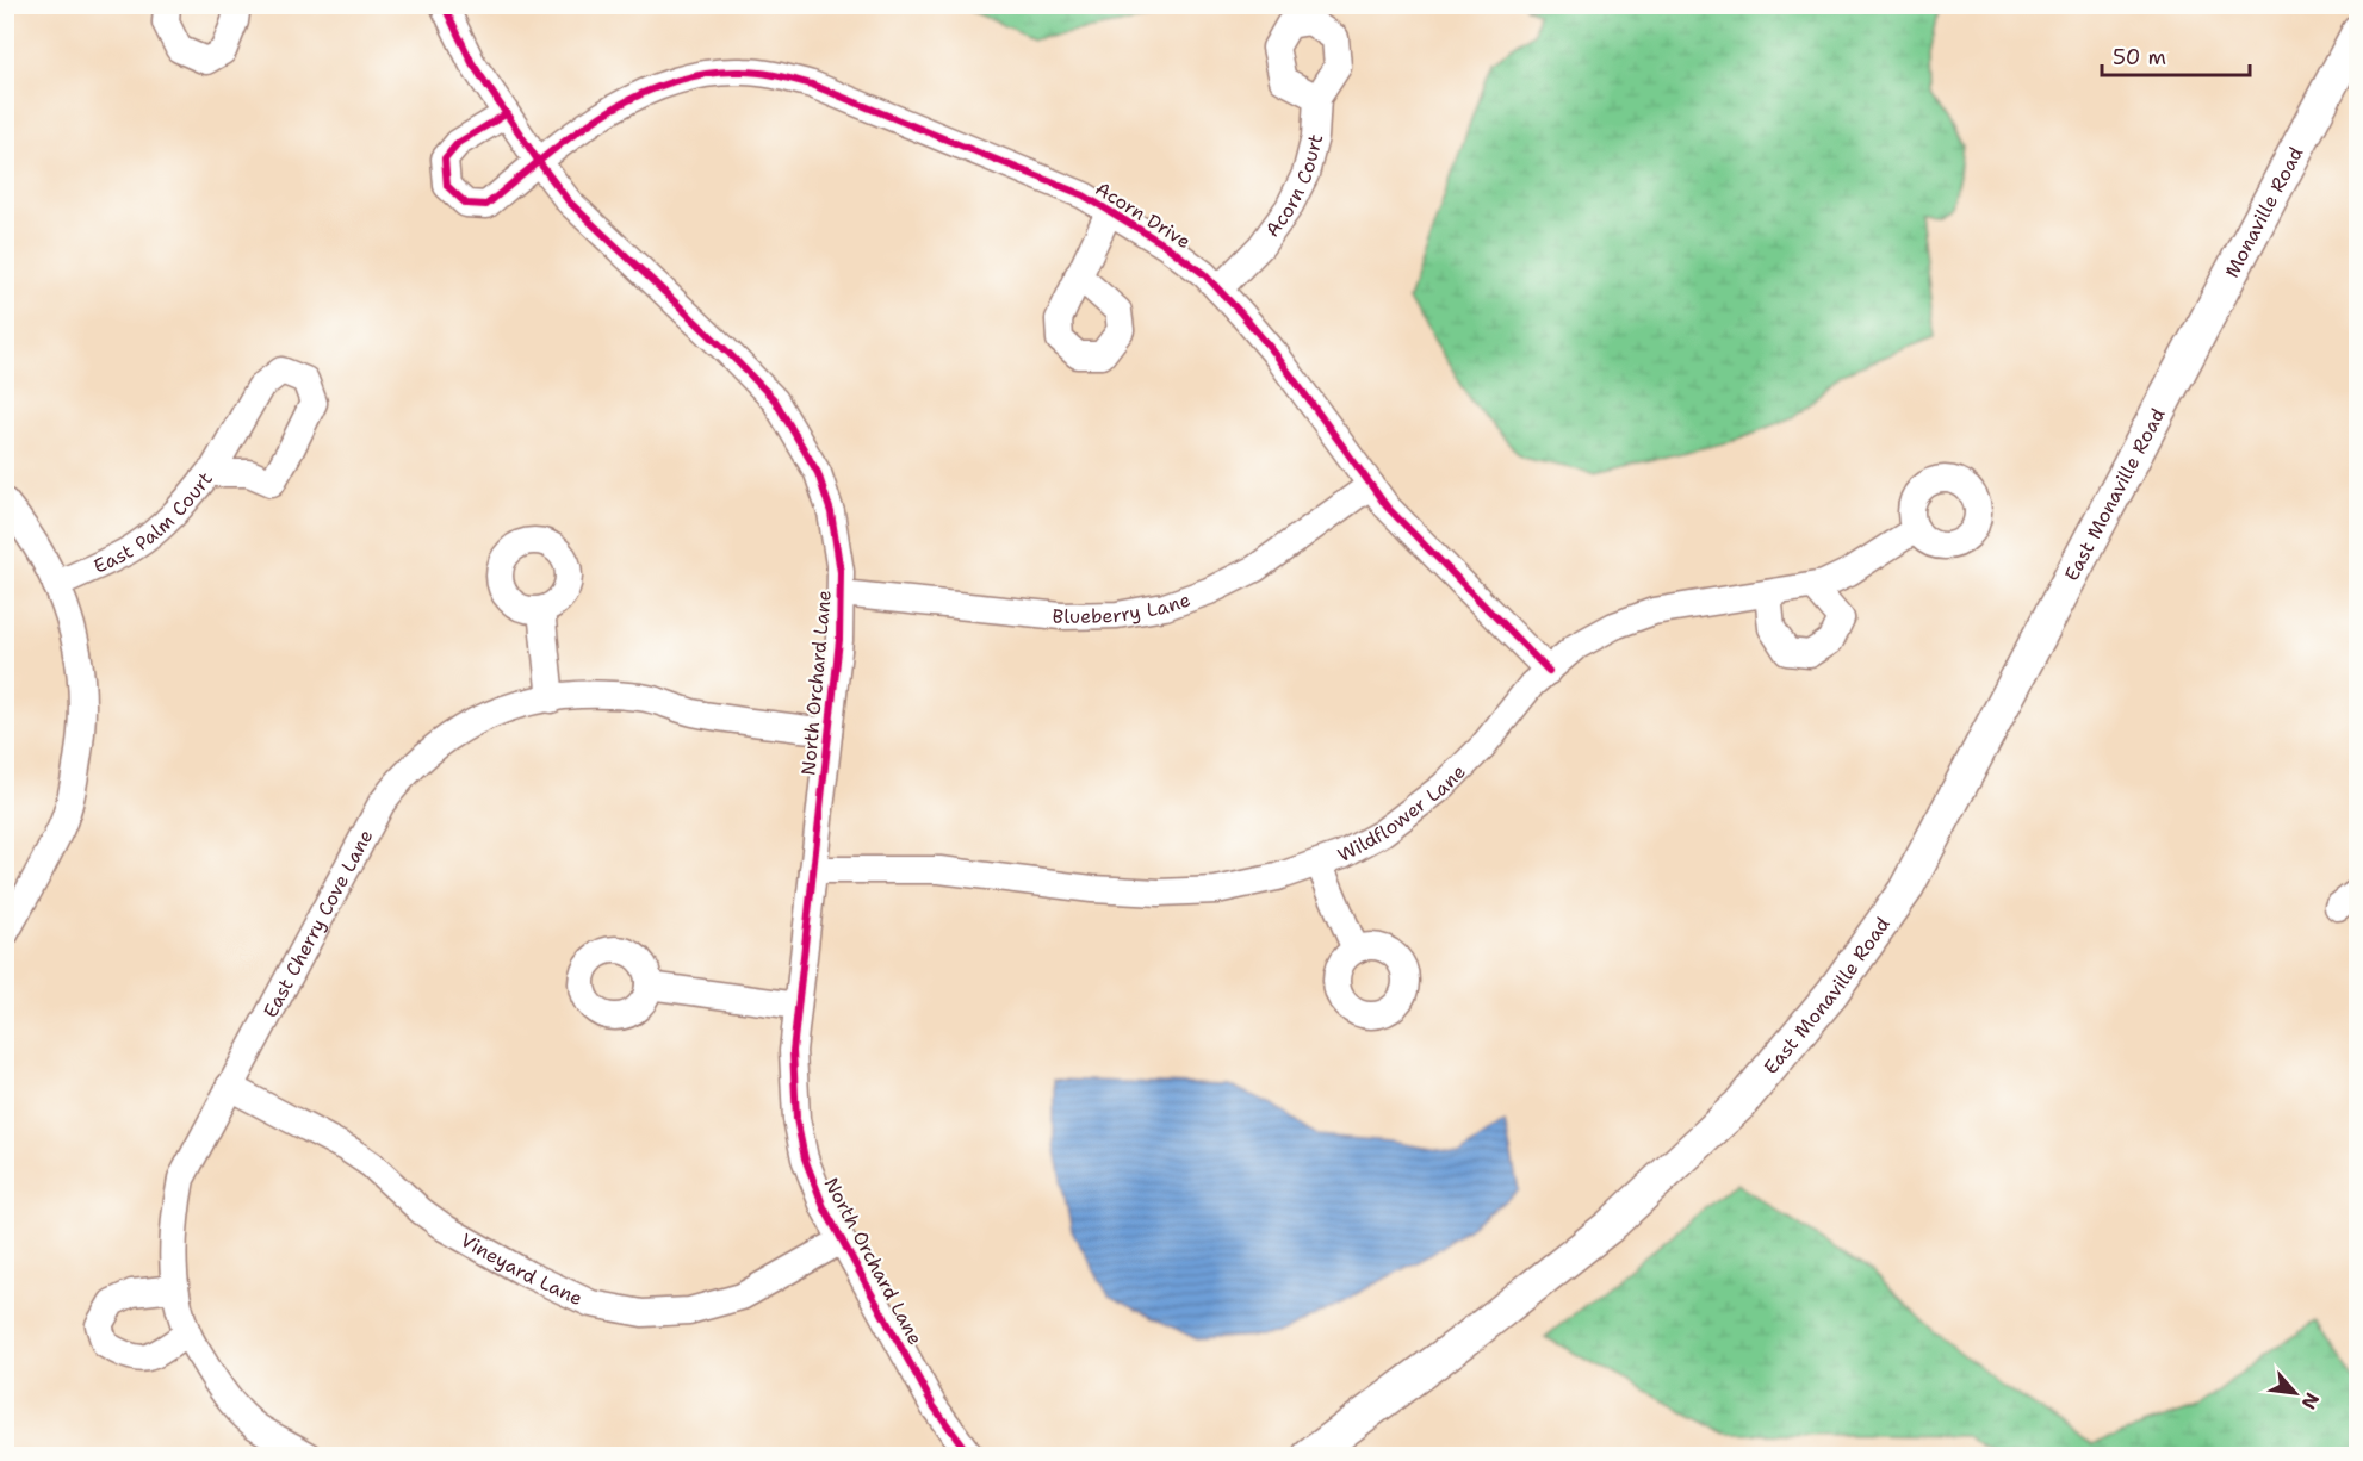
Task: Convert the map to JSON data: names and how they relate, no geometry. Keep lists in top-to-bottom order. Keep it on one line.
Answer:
{"streets":{"main road":["Monaville Road","East Monaville Road"],"street":["Acorn Court","Acorn Drive","East Palm Court","Blueberry Lane","North Orchard Lane","Wildflower Lane","East Cherry Cove Lane","Vineyard Lane"]},"crossings":[["Acorn Court","Acorn Drive"],["Monaville Road","East Monaville Road"],["Acorn Drive","Blueberry Lane"],["Acorn Drive","North Orchard Lane"],["Acorn Drive","Wildflower Lane"],["Blueberry Lane","North Orchard Lane"],["North Orchard Lane","Wildflower Lane"],["North Orchard Lane","East Cherry Cove Lane"],["North Orchard Lane","Vineyard Lane"],["East Cherry Cove Lane","Vineyard Lane"]],"scale_bar":"50 m","north":"bottom right"}
